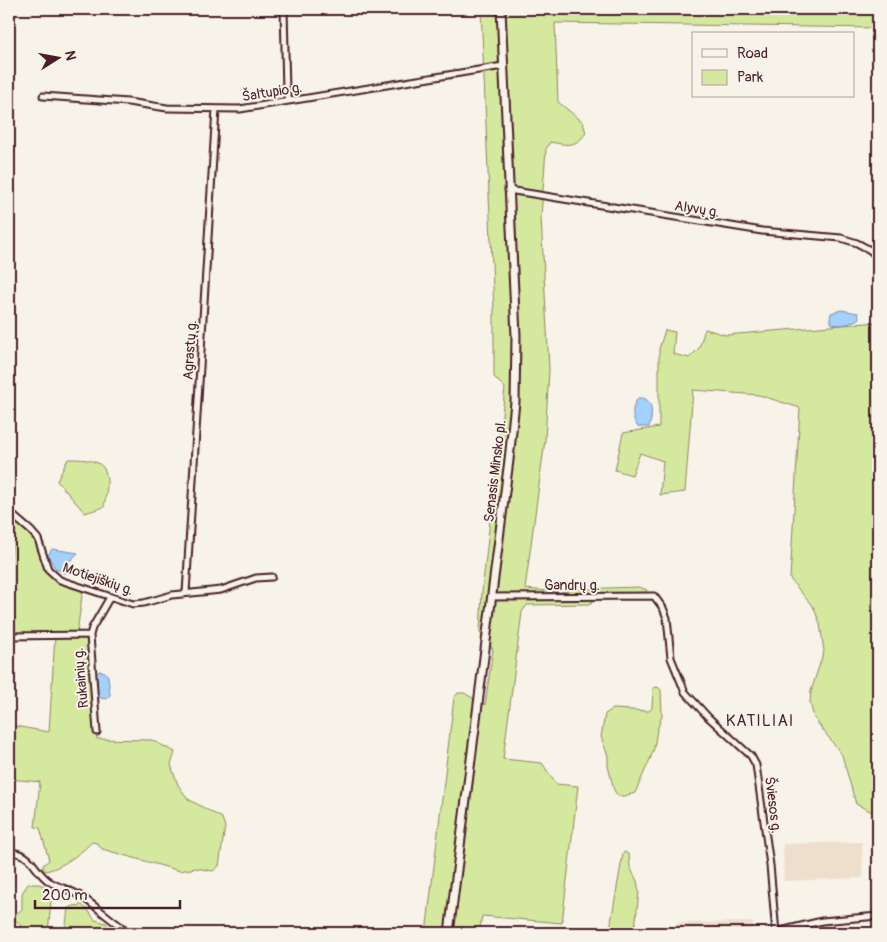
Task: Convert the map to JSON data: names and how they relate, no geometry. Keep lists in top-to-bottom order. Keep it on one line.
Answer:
{"streets":{"main road":["Senasis Minsko pl."],"street":["Šaltupio g.","Alyvų g.","Agrastų g.","Motiejiškių g.","Gandrų g.","Rukainių g.","Šviesos g."]},"crossings":[["Šaltupio g.","Agrastų g."],["Šaltupio g.","Senasis Minsko pl."],["Alyvų g.","Senasis Minsko pl."],["Agrastų g.","Motiejiškių g."],["Senasis Minsko pl.","Gandrų g."],["Motiejiškių g.","Rukainių g."],["Gandrų g.","Šviesos g."]],"districts":["KATILIAI"],"legend":["Road","Park"],"scale_bar":"200 m","north":"right"}
